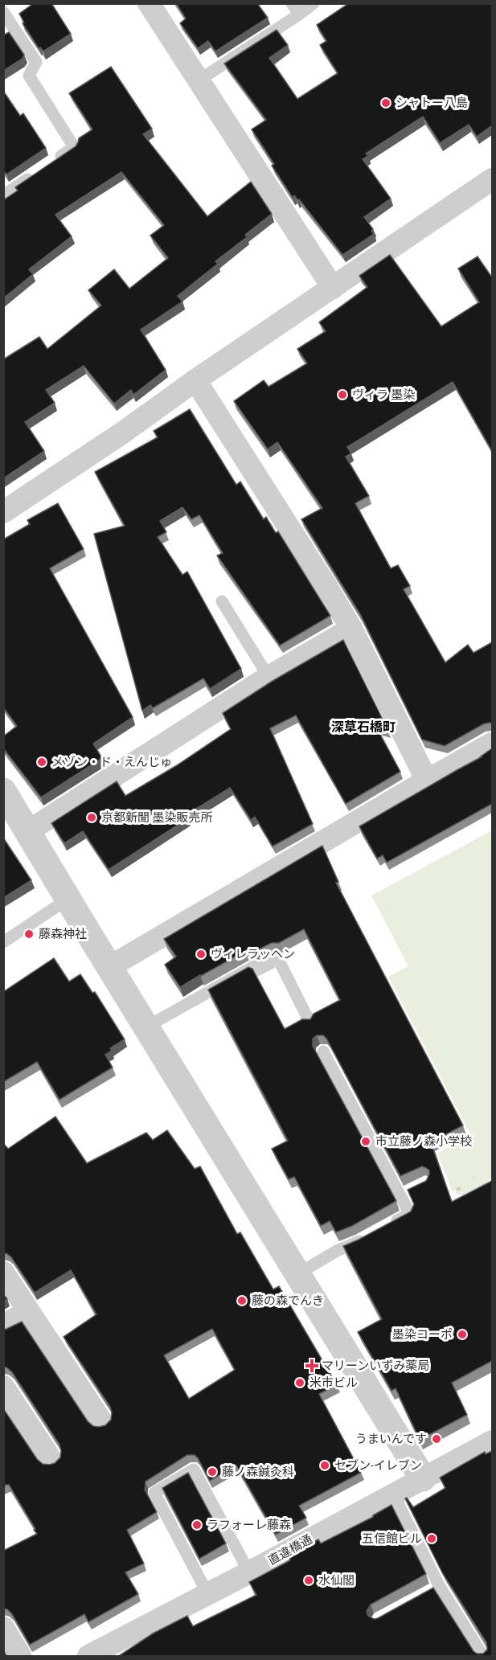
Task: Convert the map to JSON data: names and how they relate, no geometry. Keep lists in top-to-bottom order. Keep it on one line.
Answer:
{"streets":{"street":["直違橋通"]},"districts":["深草石橋町"],"places":{"other":["シャトー八島","ヴィラ 墨染","メゾン・ド・えんじゅ","京都新聞 墨染販売所","藤森神社","ヴィレラッヘン","市立藤ノ森小学校","藤の森でんき","墨染コーポ","米市ビル","うまいんです","セブン-イレブン","藤ノ森鍼灸科","ラフォーレ藤森","五信館ビル","水仙閣"],"health":["マリーンいずみ薬局"]}}
